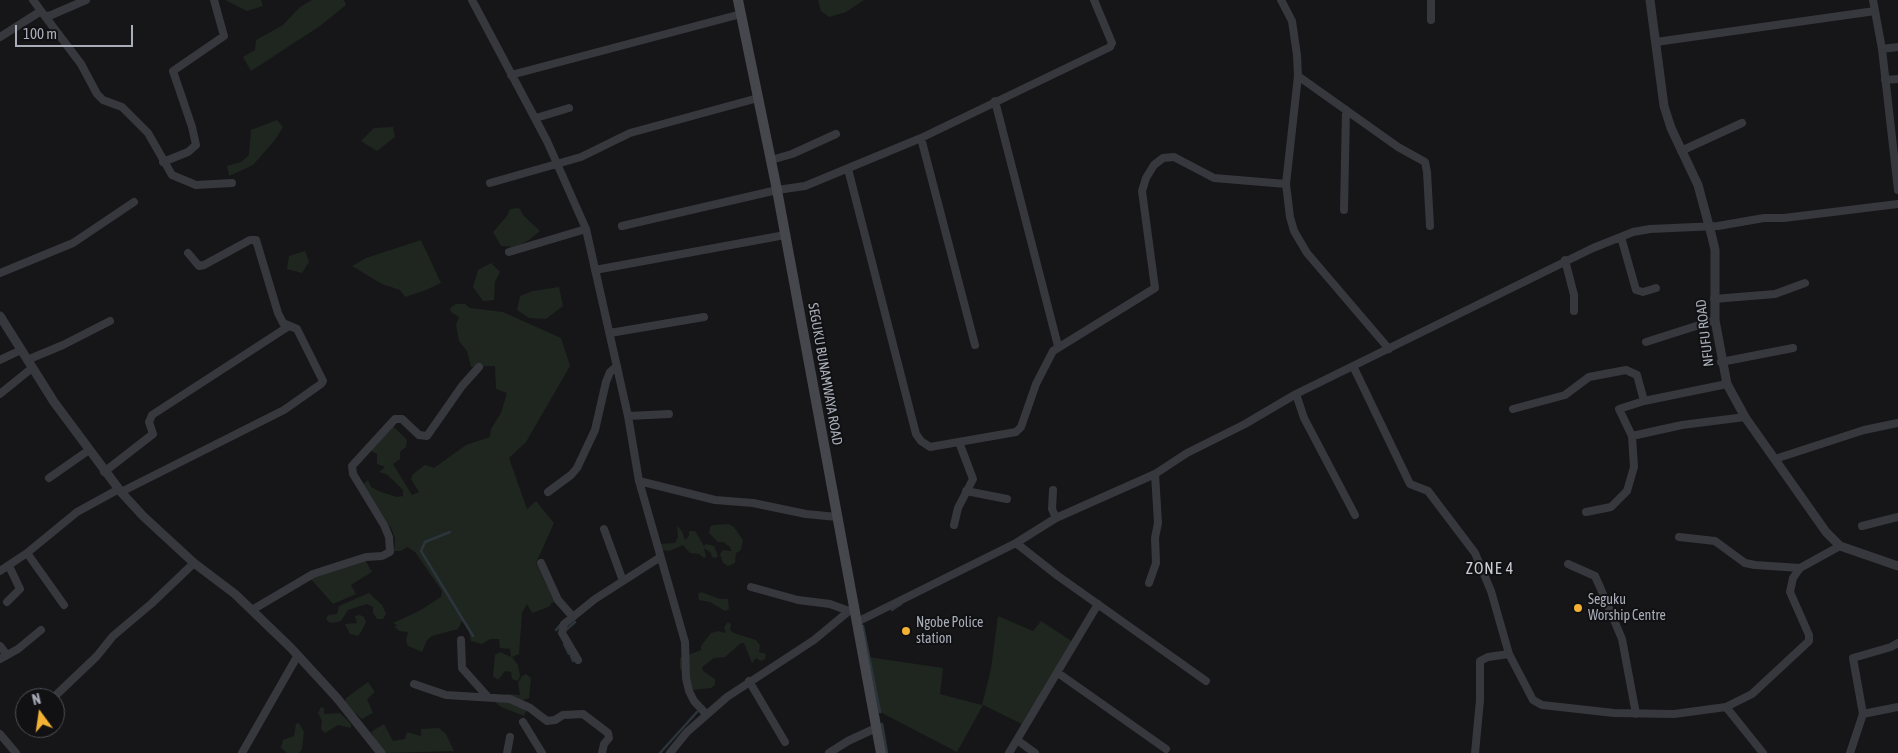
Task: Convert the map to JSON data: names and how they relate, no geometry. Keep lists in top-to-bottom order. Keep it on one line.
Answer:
{"streets":{"main road":["SEGUKU BUNAMWAYA ROAD"],"street":["NFUFU ROAD"]},"districts":["ZONE 4"],"places":["Seguku Worship Centre","Ngobe Police station"],"scale_bar":"100 m","north":"top"}
